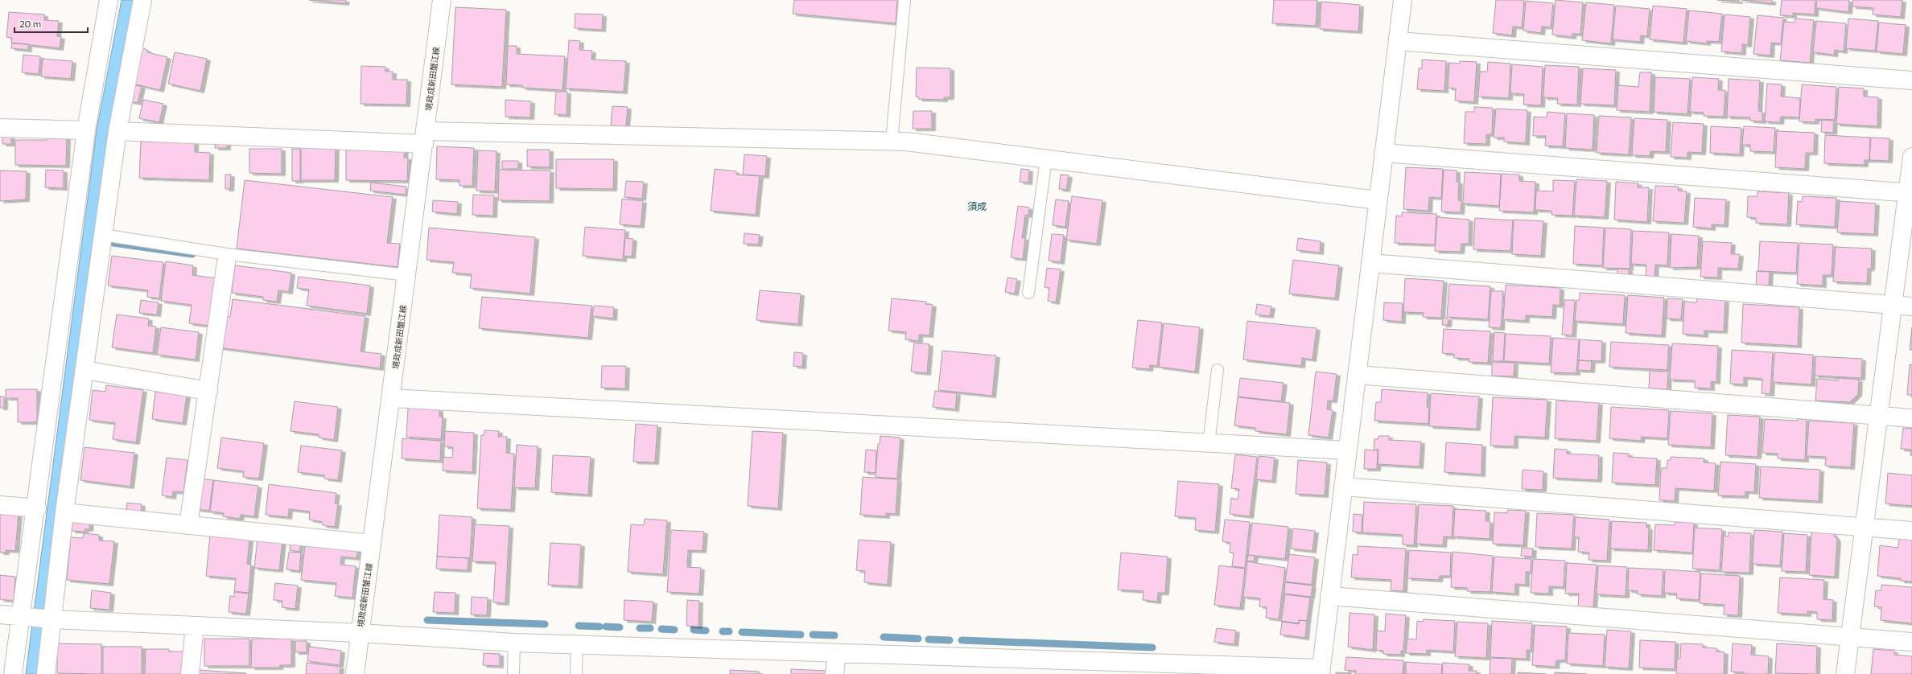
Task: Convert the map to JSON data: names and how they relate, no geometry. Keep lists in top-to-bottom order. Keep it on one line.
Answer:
{"streets":{"street":["境政成新田蟹江線"]},"districts":["須成"],"scale_bar":"20 m"}
